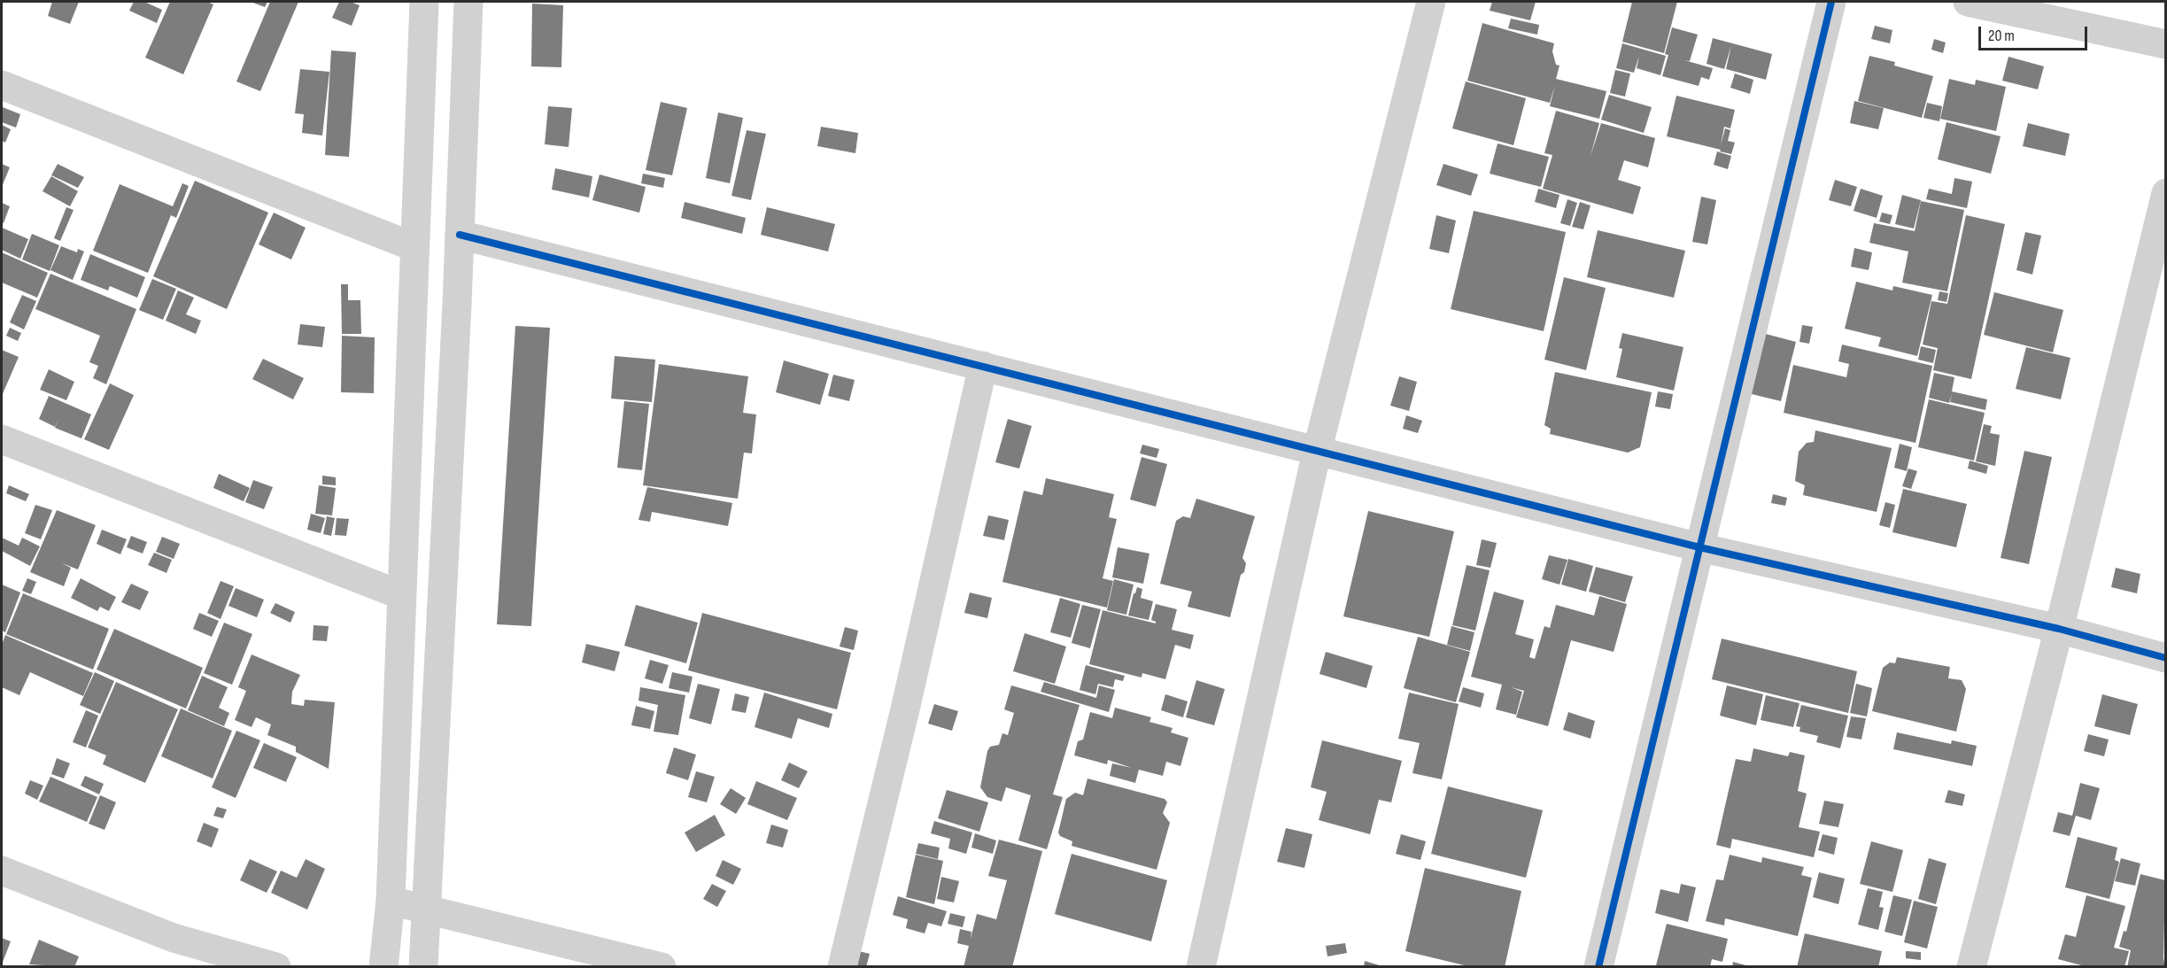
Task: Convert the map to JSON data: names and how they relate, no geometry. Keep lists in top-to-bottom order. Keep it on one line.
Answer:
{"scale_bar":"20 m"}
